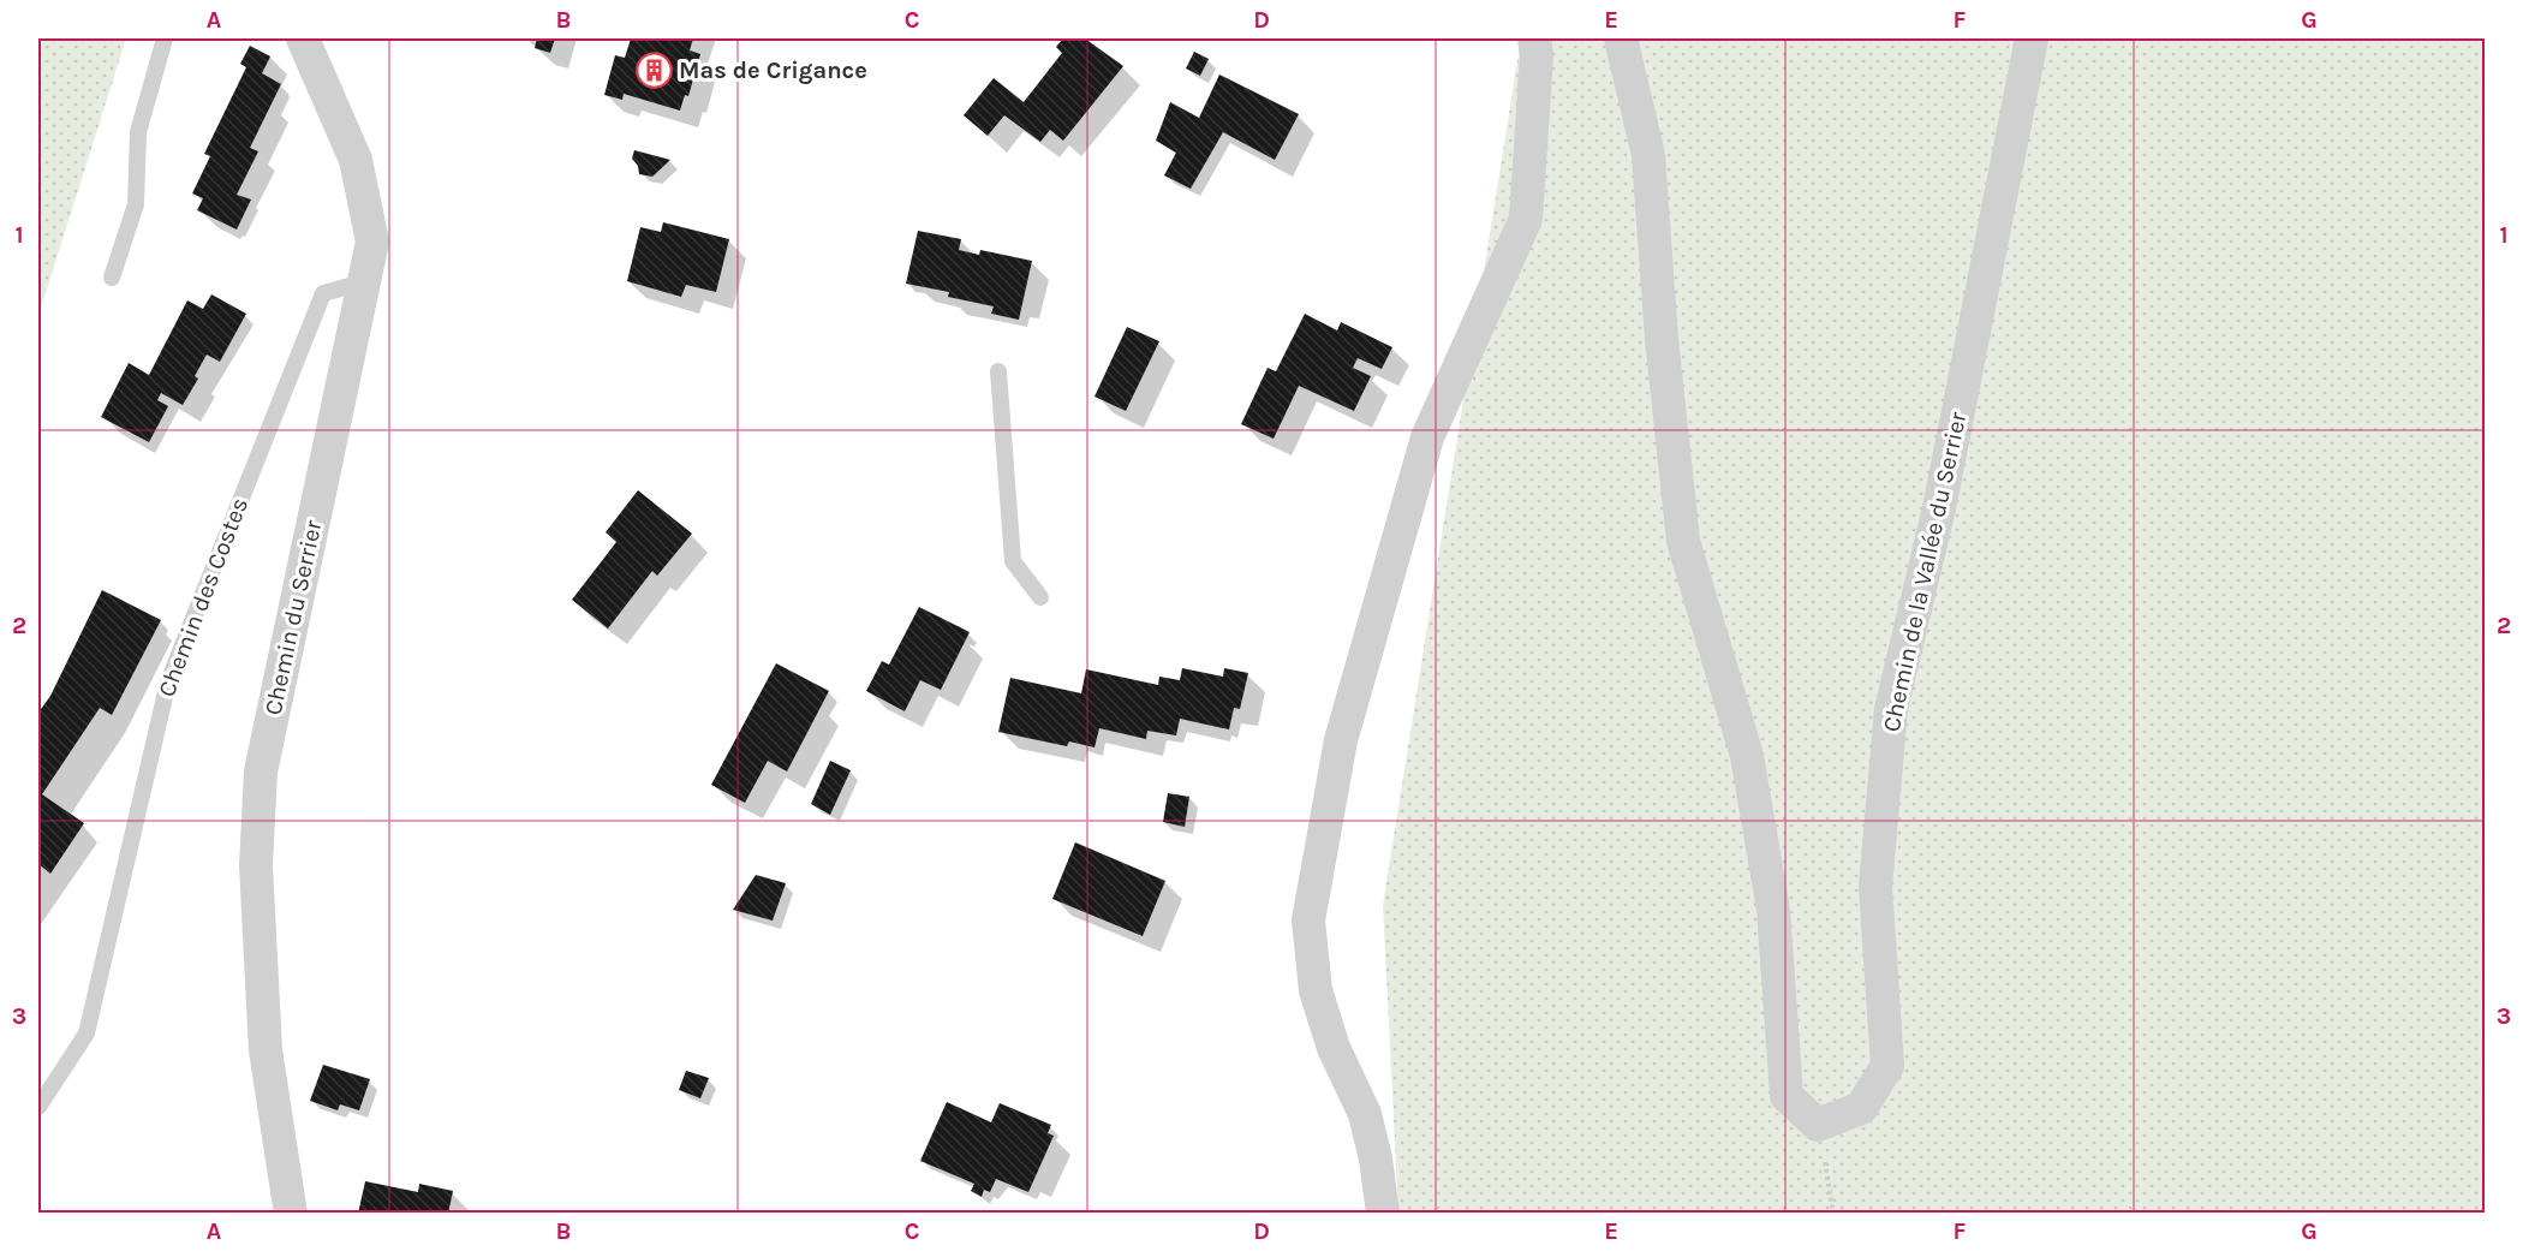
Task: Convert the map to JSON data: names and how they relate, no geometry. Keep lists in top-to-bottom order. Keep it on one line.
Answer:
{"streets":{"street":["Chemin de la Vallée du Serrier","Chemin du Serrier"],"lane":["Chemin des Costes"]},"crossings":[["Chemin des Costes","Chemin du Serrier"]],"places":{"building":["Mas de Crigance"]},"grid":{"columns":["A","B","C","D","E","F","G"],"rows":["1","2","3"]}}
